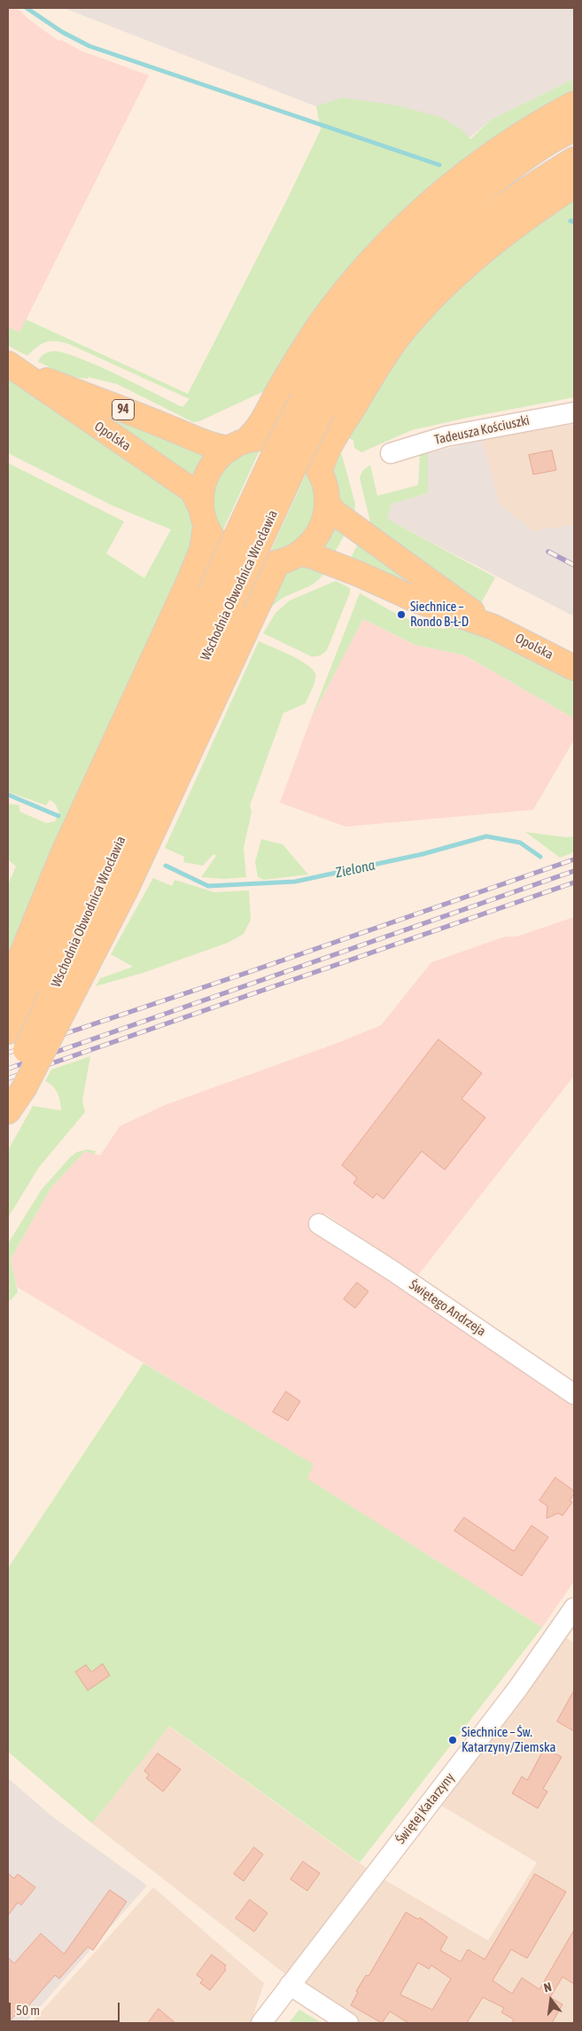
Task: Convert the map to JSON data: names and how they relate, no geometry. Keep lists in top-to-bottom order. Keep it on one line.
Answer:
{"streets":{"main road":["94","Opolska","Wschodnia Obwodnica Wrocławia"],"street":["Tadeusza Kościuszki","Świętego Andrzeja","Świętej Katarzyny"]},"crossings":[["94","Opolska"]],"water":["Zielona"],"places":["Siechnice – Rondo B-Ł-D","Siechnice – Św. Katarzyny/Ziemska"],"scale_bar":"50 m","north":"top"}
